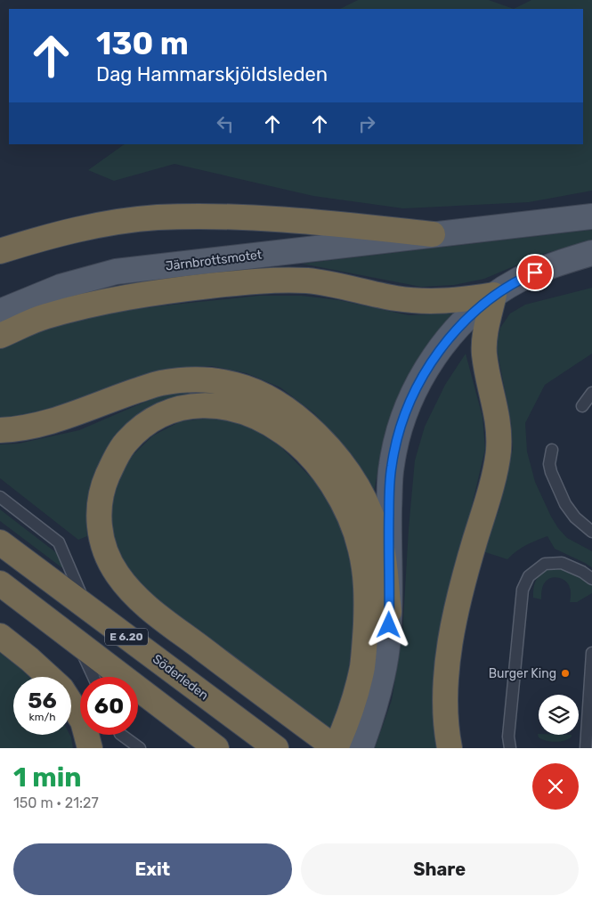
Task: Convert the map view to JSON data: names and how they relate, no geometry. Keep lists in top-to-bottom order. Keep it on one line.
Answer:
{"streets":{"highway":["E 6.20","Söderleden"],"main road":["Järnbrottsmotet"]},"places":["Burger King"],"page":{"turn":["130 m","Dag Hammarskjöldsleden"],"speed":"56 km/h","limit":"60","heading":["1 min","150 m · 21:27"],"buttons":["Exit","Share"]}}
